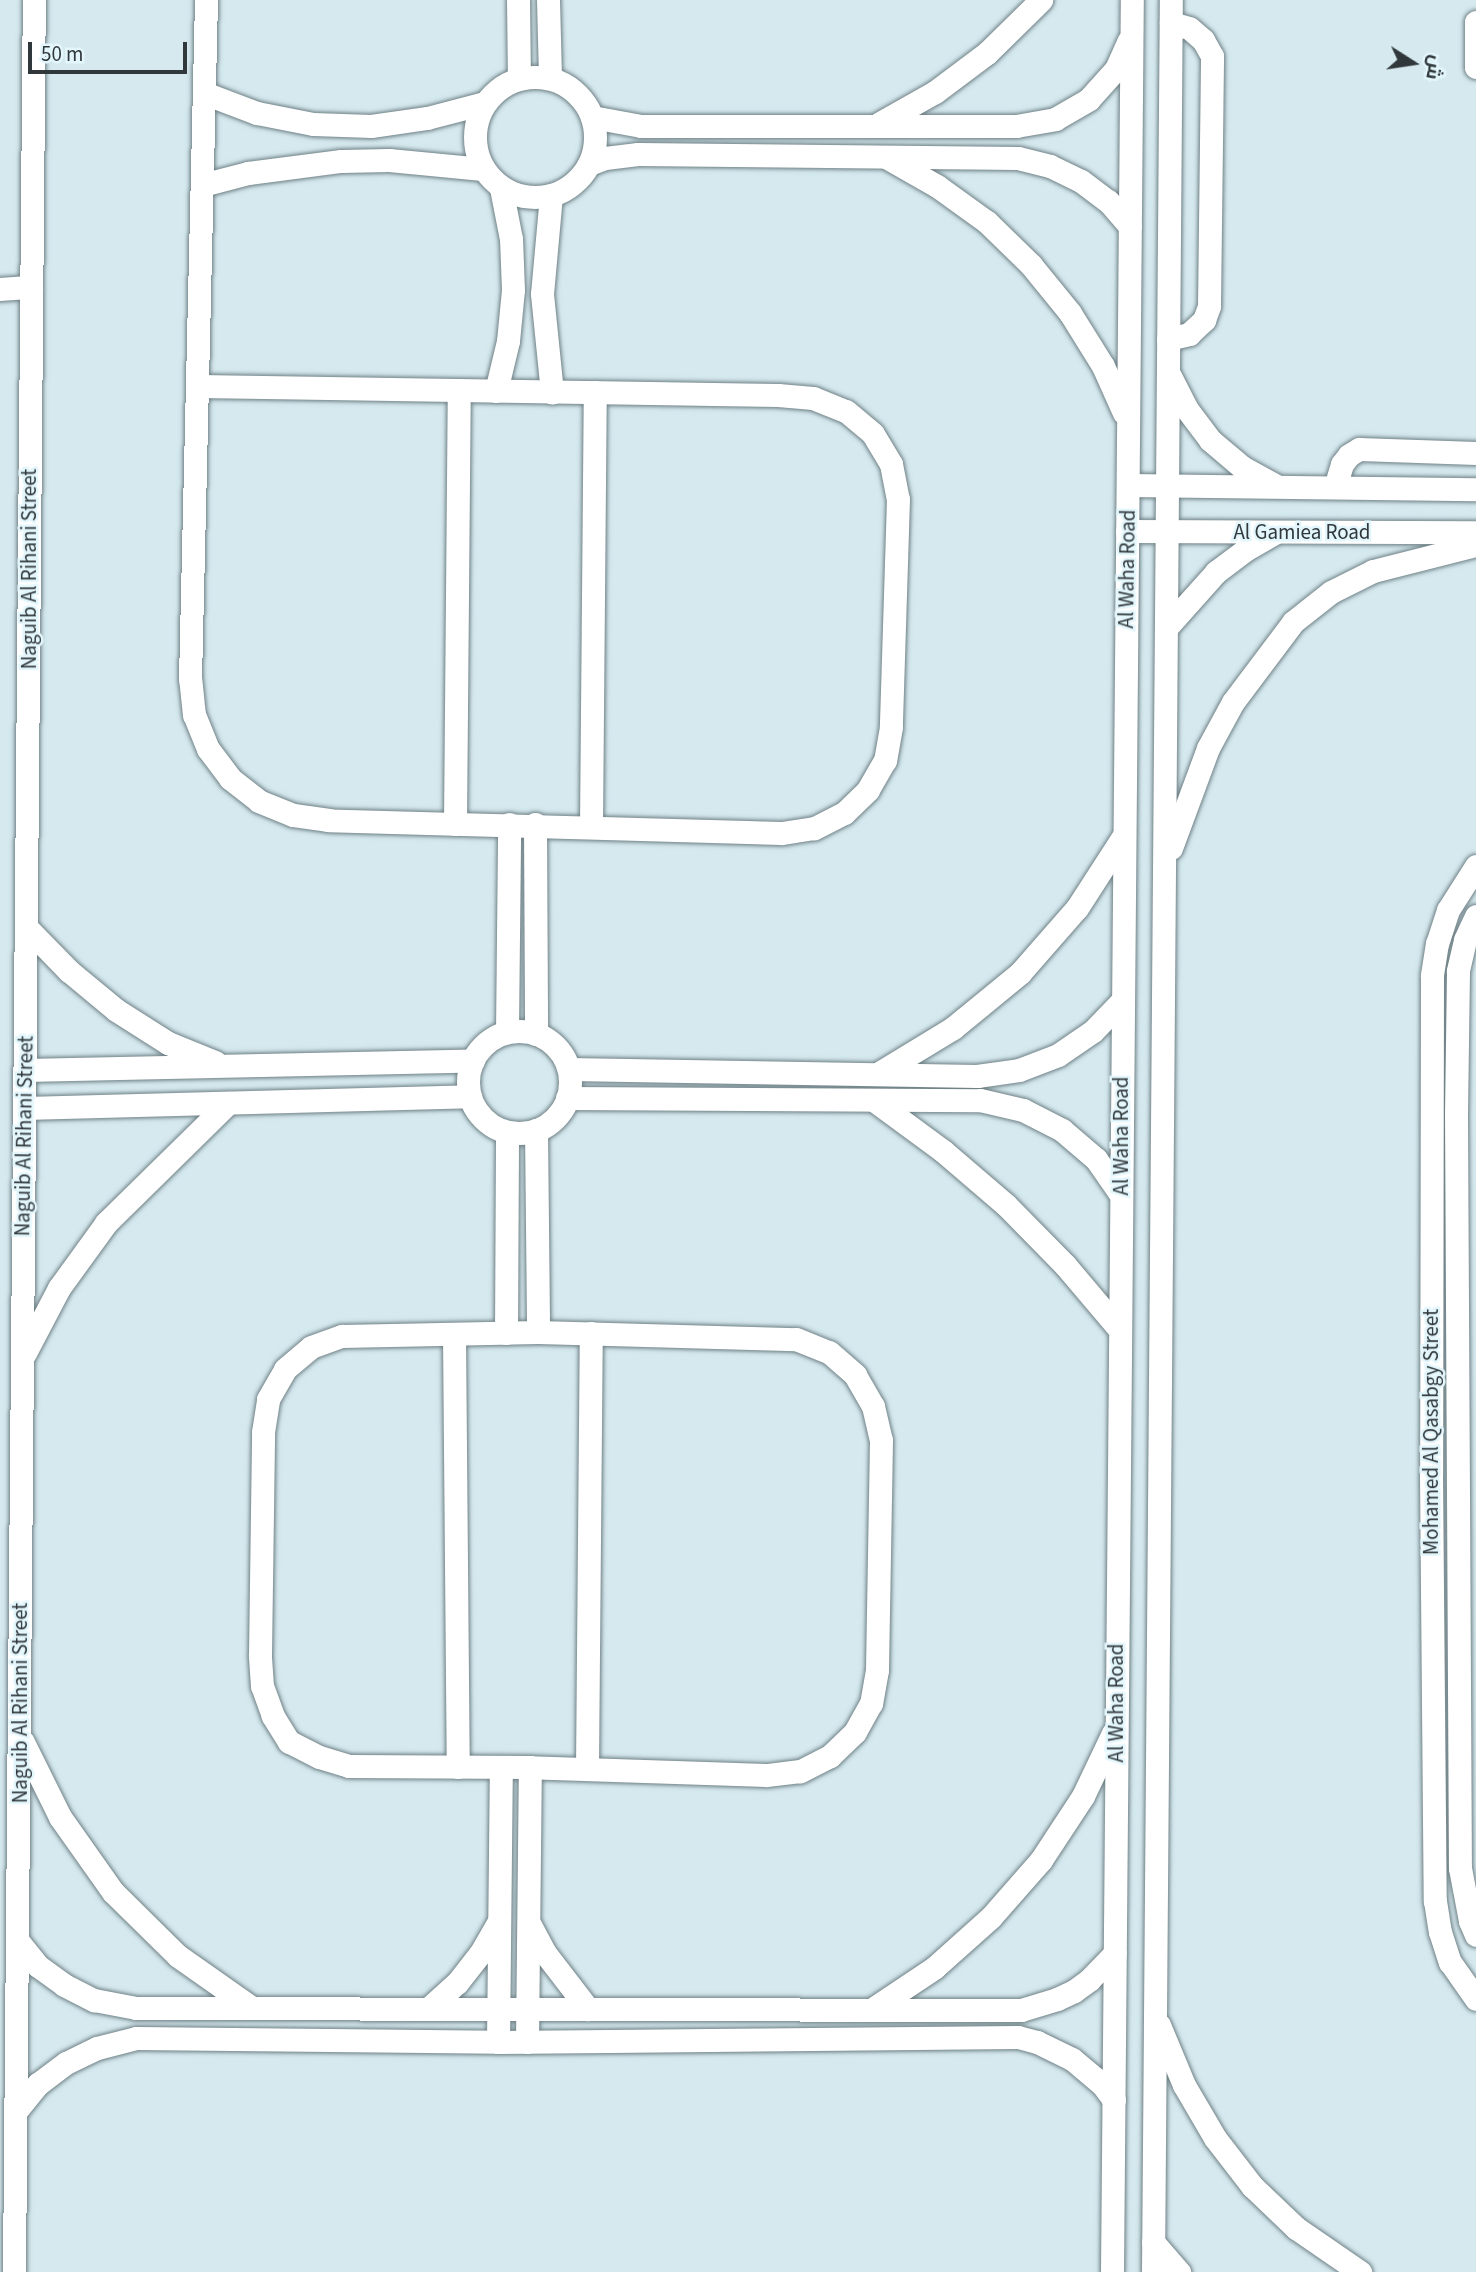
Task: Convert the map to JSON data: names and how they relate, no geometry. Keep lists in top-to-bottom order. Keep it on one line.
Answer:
{"streets":{"street":["Al Gamiea Road","Naguib Al Rihani Street","Al Waha Road","Mohamed Al Qasabgy Street"]},"crossings":[["Al Gamiea Road","Al Waha Road"]],"scale_bar":"50 m","north":"right"}
